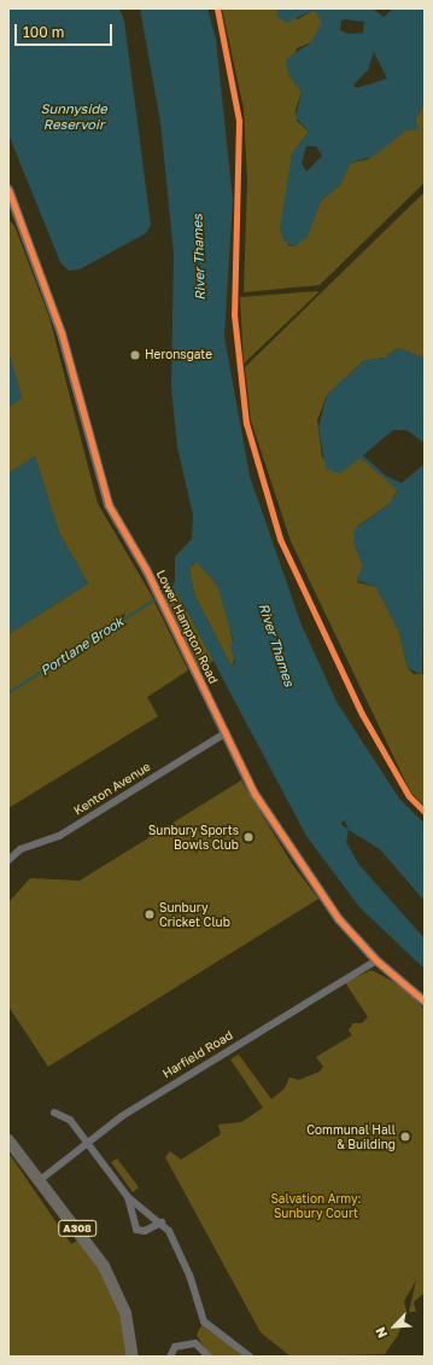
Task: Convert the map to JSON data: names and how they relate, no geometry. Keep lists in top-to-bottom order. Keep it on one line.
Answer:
{"streets":{"highway":["A308"],"street":["Lower Hampton Road","Kenton Avenue","Harfield Road"]},"crossings":[["Lower Hampton Road","Kenton Avenue"],["Lower Hampton Road","Harfield Road"],["Harfield Road","A308"]],"water":["Sunnyside Reservoir","River Thames","Portlane Brook"],"parks":["Salvation Army: Sunbury Court"],"places":["Heronsgate","Sunbury Sports Bowls Club","Sunbury Cricket Club","Communal Hall & Building"],"scale_bar":"100 m","north":"bottom left"}
